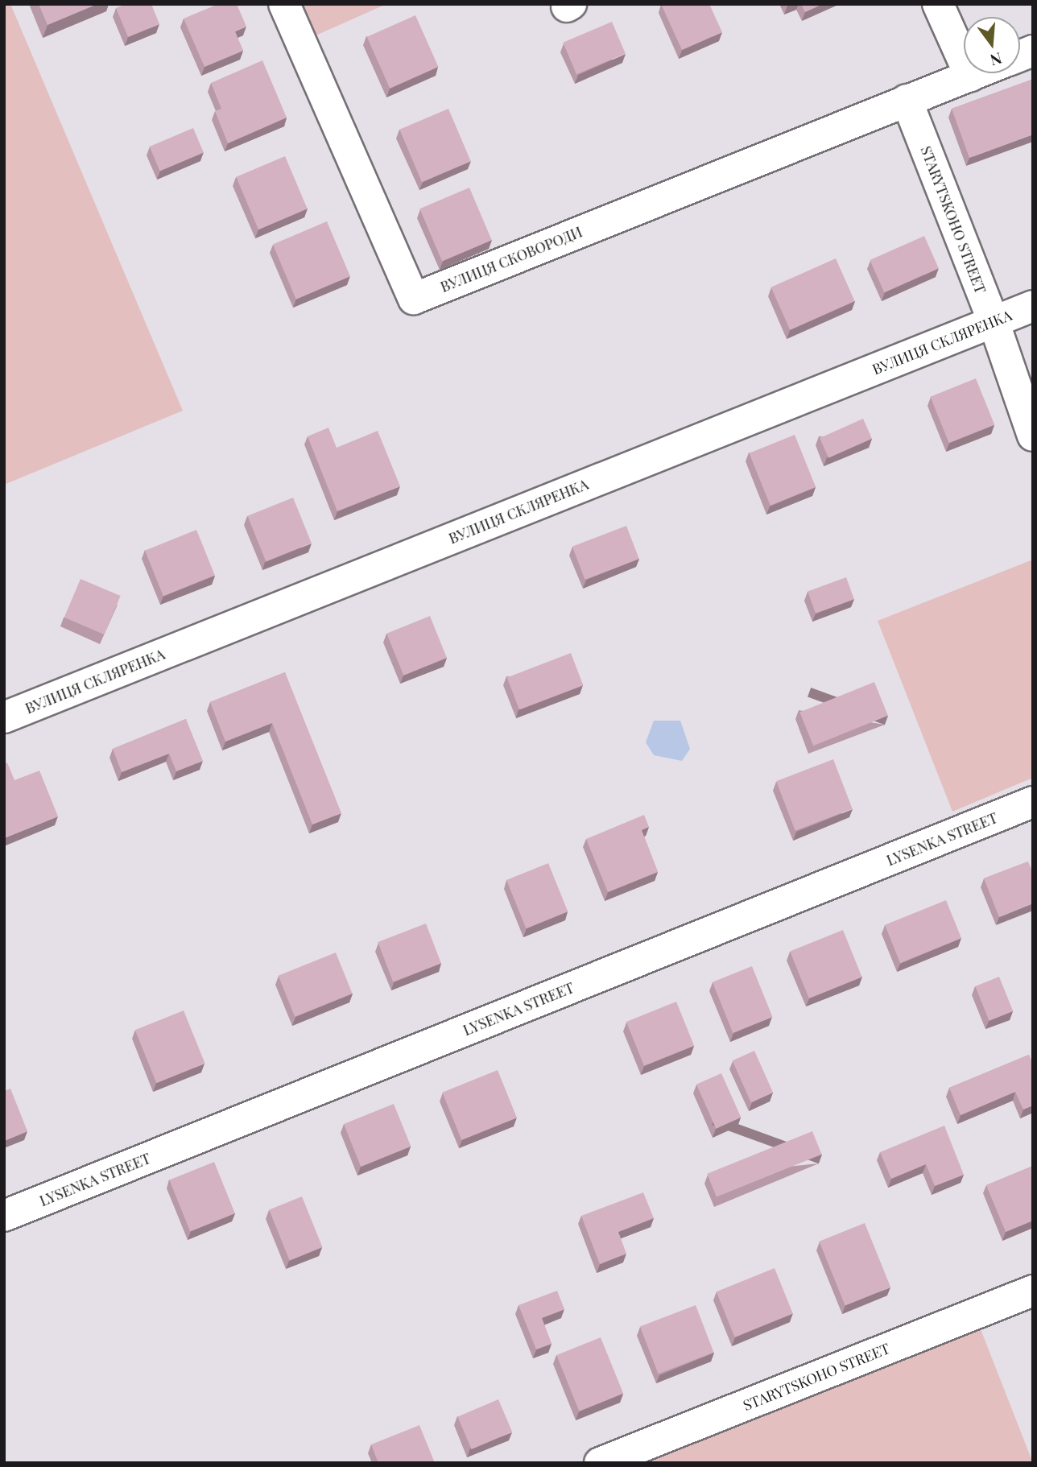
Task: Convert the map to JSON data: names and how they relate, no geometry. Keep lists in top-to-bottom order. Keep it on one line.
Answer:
{"streets":{"street":["STARYTSKOHO STREET","ВУЛИЦЯ СКОВОРОДИ","ВУЛИЦЯ СКЛЯРЕНКА","LYSENKA STREET"]},"crossings":[["STARYTSKOHO STREET","ВУЛИЦЯ СКОВОРОДИ"],["STARYTSKOHO STREET","ВУЛИЦЯ СКЛЯРЕНКА"]],"north":"bottom"}
